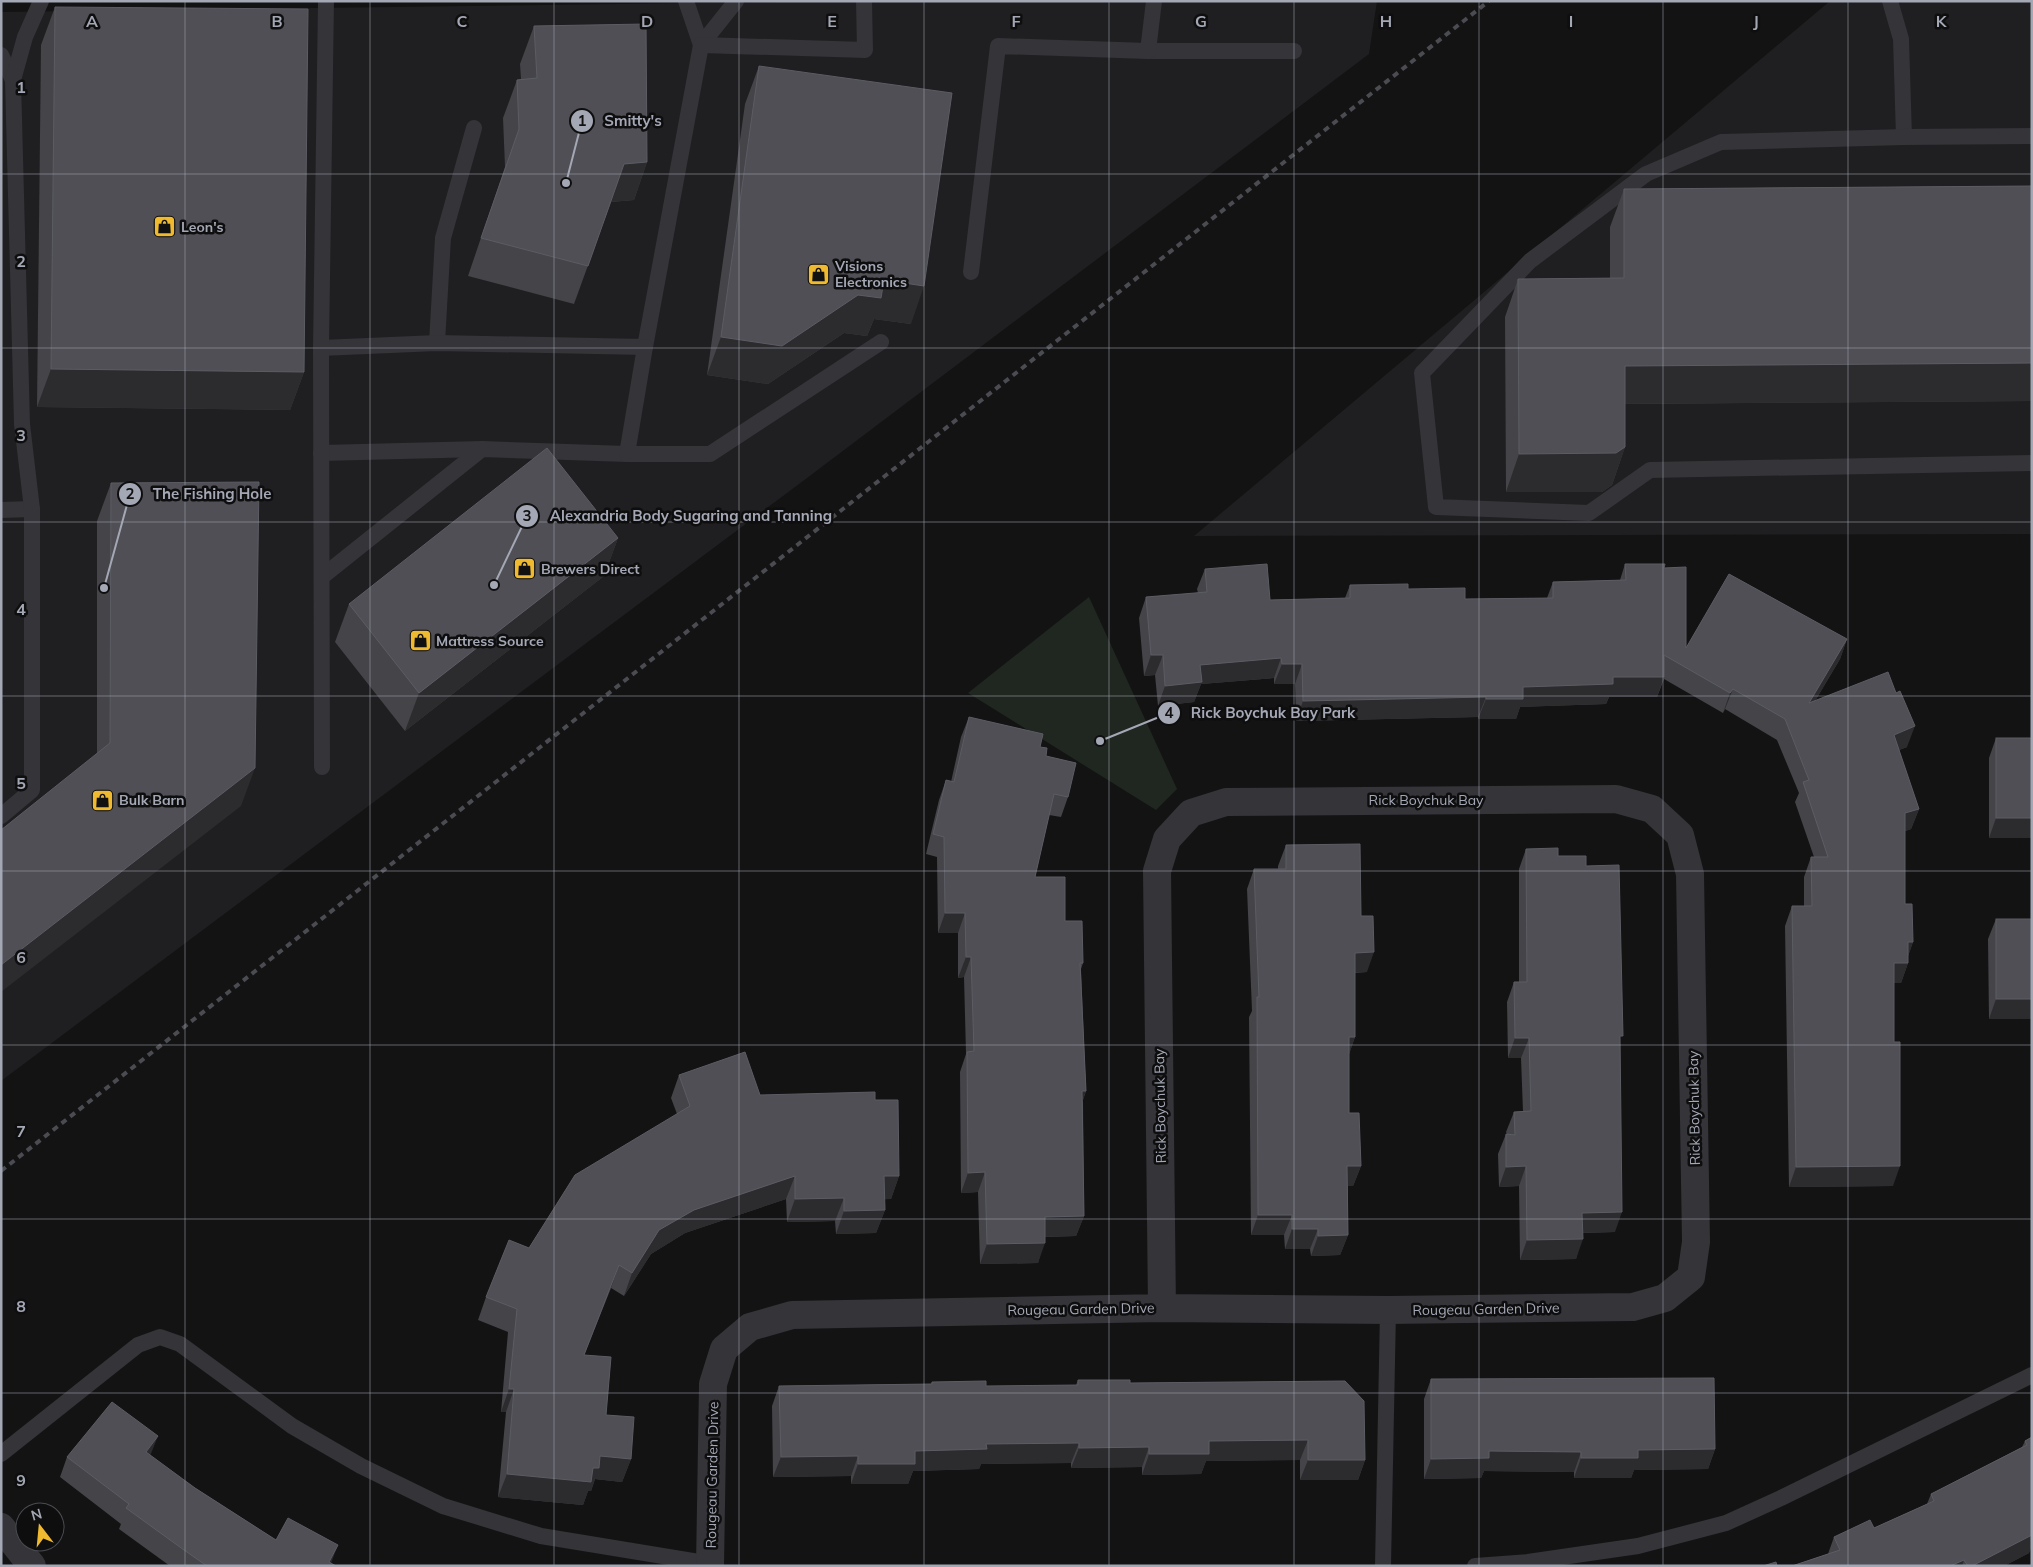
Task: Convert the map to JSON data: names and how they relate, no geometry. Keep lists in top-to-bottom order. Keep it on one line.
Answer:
{"streets":{"street":["Rick Boychuk Bay","Rougeau Garden Drive"]},"crossings":[["Rick Boychuk Bay","Rougeau Garden Drive"]],"places":{"other":["Smitty's","Alexandria Body Sugaring and Tanning","The Fishing Hole","Rick Boychuk Bay Park"],"shop":["Leon's","Visions Electronics","Brewers Direct","Mattress Source","Bulk Barn"]},"north":"top","grid":{"columns":["A","B","C","D","E","F","G","H","I","J","K"],"rows":["1","2","3","4","5","6","7","8","9"]}}
